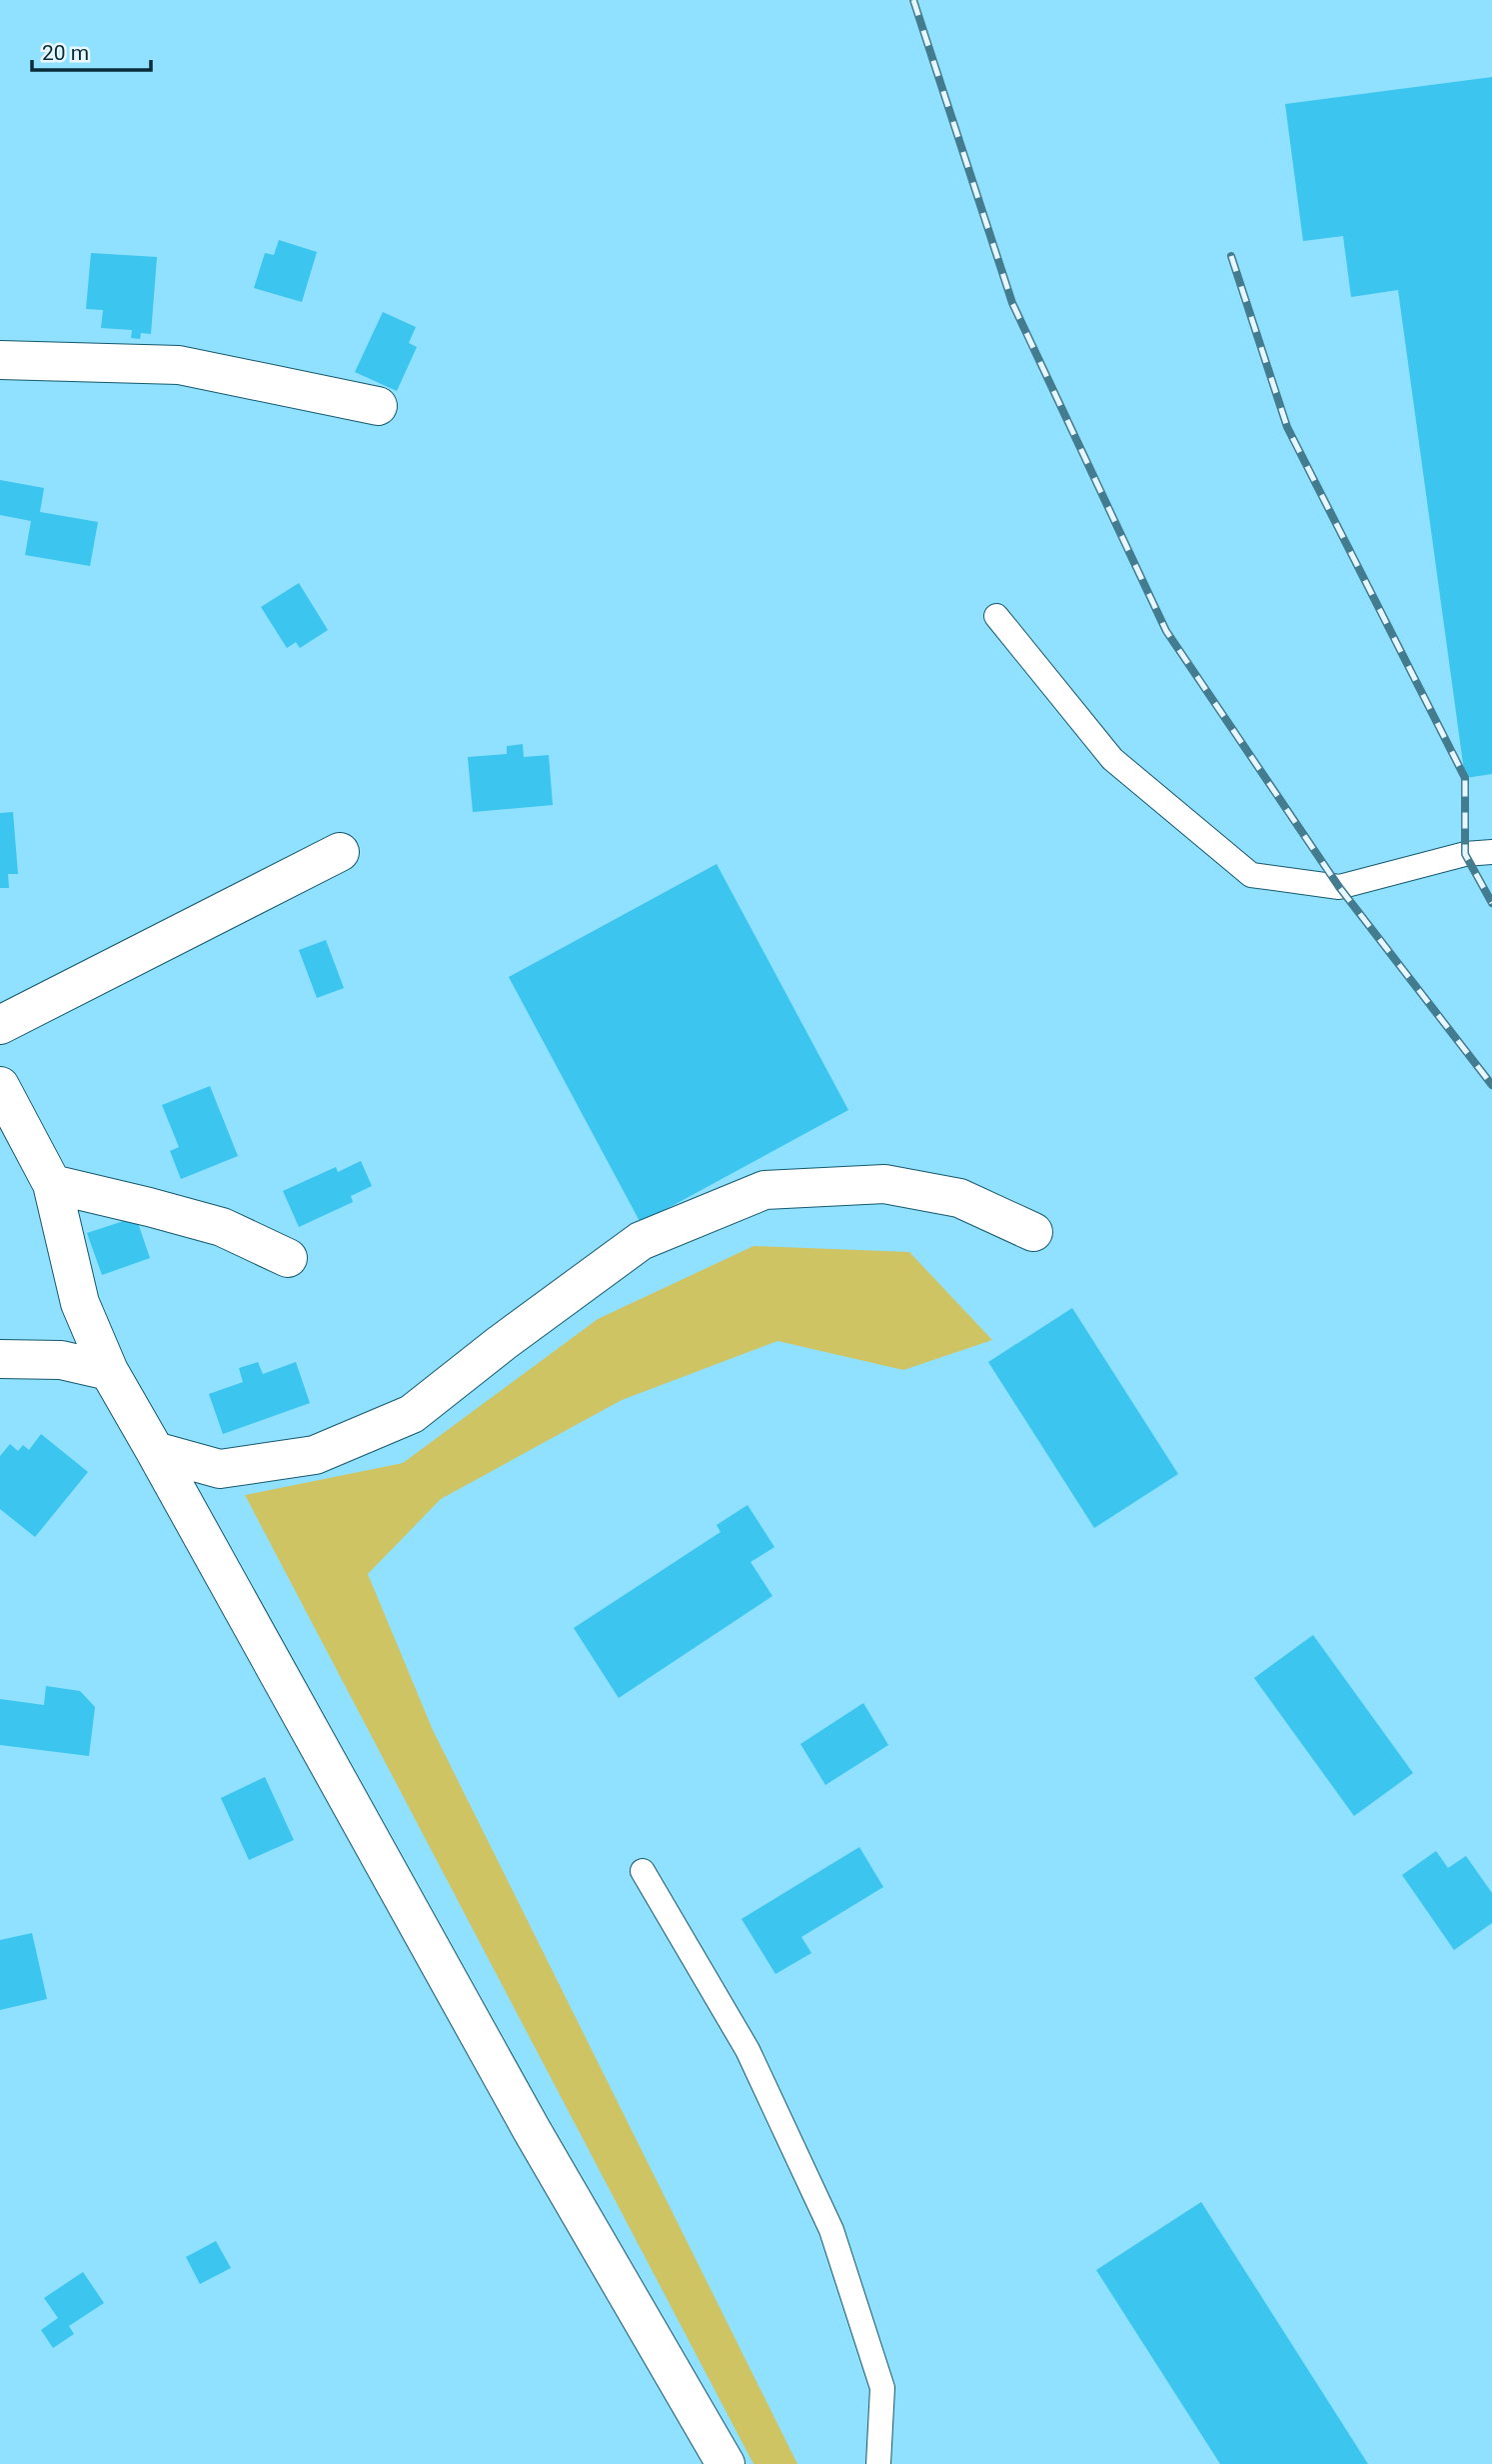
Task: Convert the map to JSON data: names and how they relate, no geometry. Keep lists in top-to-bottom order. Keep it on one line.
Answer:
{"scale_bar":"20 m"}
